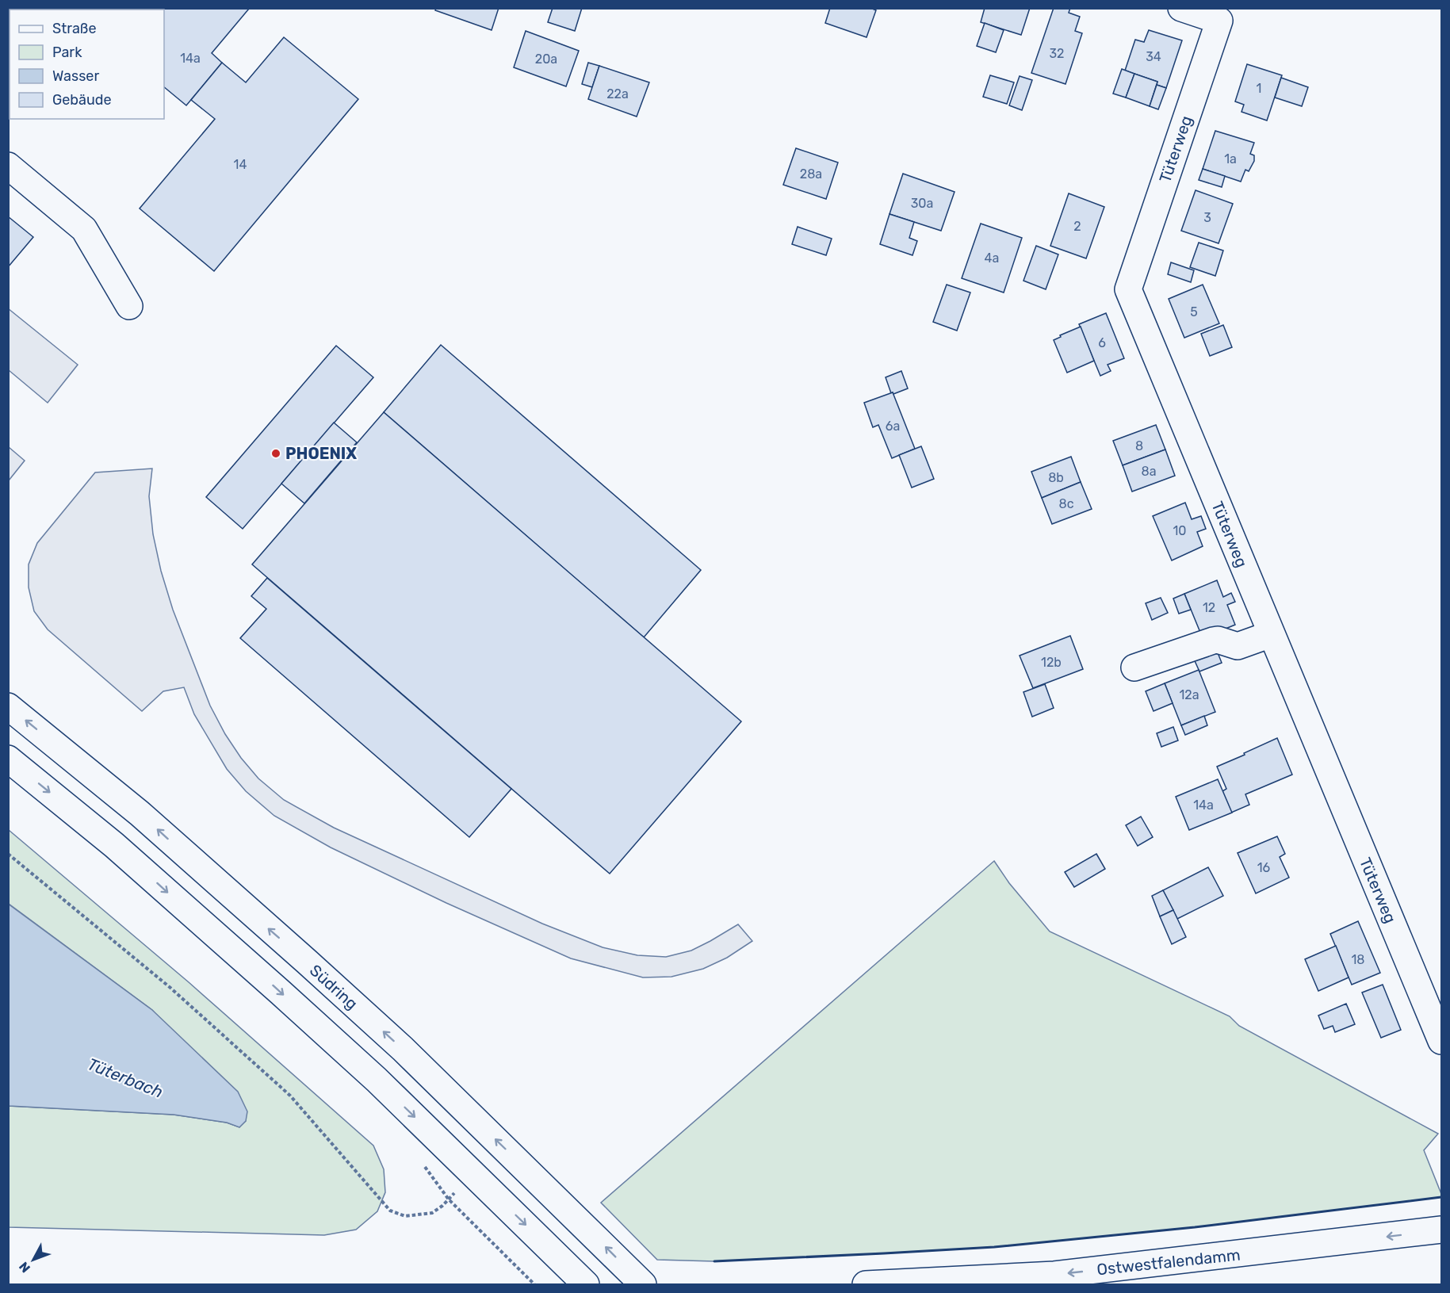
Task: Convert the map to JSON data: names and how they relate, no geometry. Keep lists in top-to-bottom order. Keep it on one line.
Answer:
{"streets":{"main road":["Tüterweg","Südring","Ostwestfalendamm"]},"one_way":["Ostwestfalendamm"],"water":["Tüterbach"],"places":["PHOENIX"],"house_numbers":["32","34","14a","20a","1","22a","1a","14","28a","30a","3","2","4a","5","6","6a","8","8a","8b","8c","10","12","12b","12a","14a","16","18"],"legend":["Straße","Park","Wasser","Gebäude"],"north":"bottom left"}
